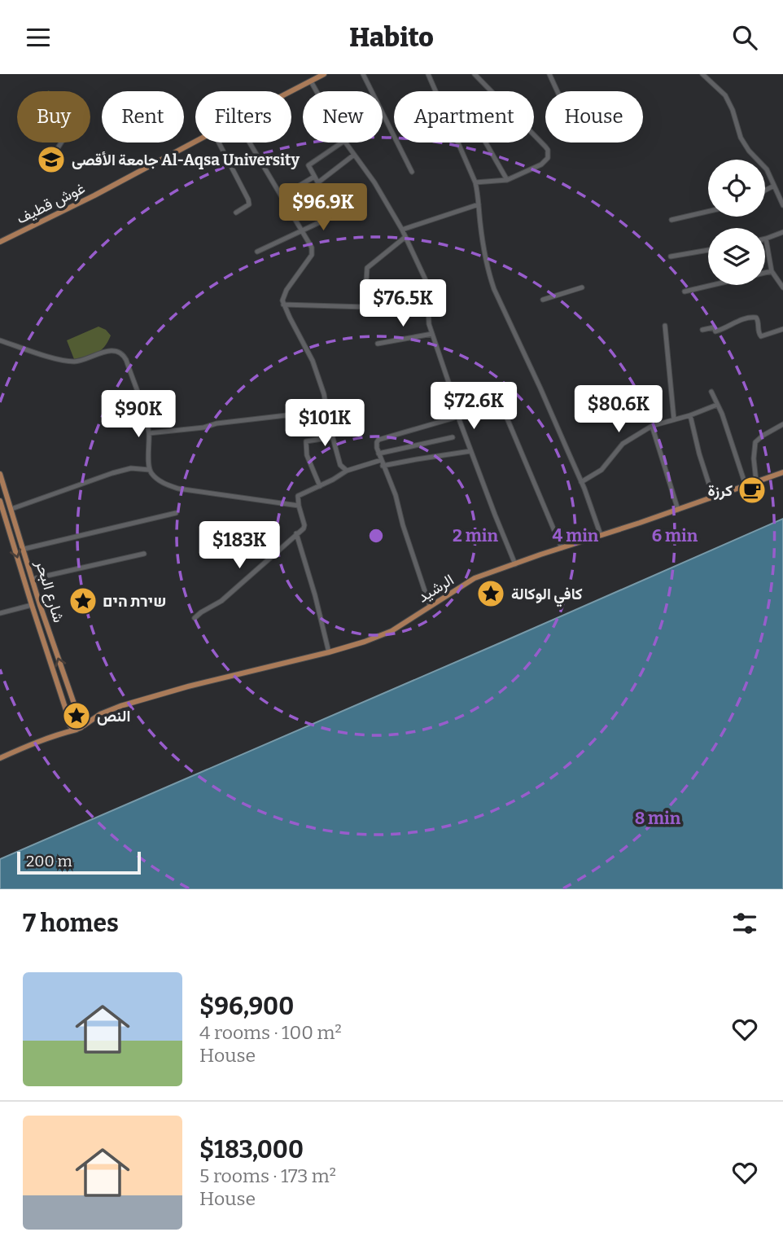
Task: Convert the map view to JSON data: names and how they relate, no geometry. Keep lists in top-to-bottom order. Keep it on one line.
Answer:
{"streets":{"main road":["غوش قطيف","الرشيد","شارع البحر"]},"crossings":[["الرشيد","شارع البحر"]],"places":{"school or university":["جامعة الأقصى Al-Aqsa University"],"cafe":["كرزة"],"place":["كافي الوكالة","שירת הים","النص"]},"scale_bar":"200 m","page":{"header":"Habito","chip":["Buy","Rent","Filters","New","Apartment","House"],"price":["$96.9K","$76.5K","$72.6K","$80.6K","$90K","$101K","$183K"],"scale":"200 m","heading":"7 homes","list":[{"name":"$96,900","note":"4 rooms · 100 m² · House"},{"name":"$183,000","note":"5 rooms · 173 m² · House"}]},"rings":["2 min","4 min","6 min","8 min"]}
